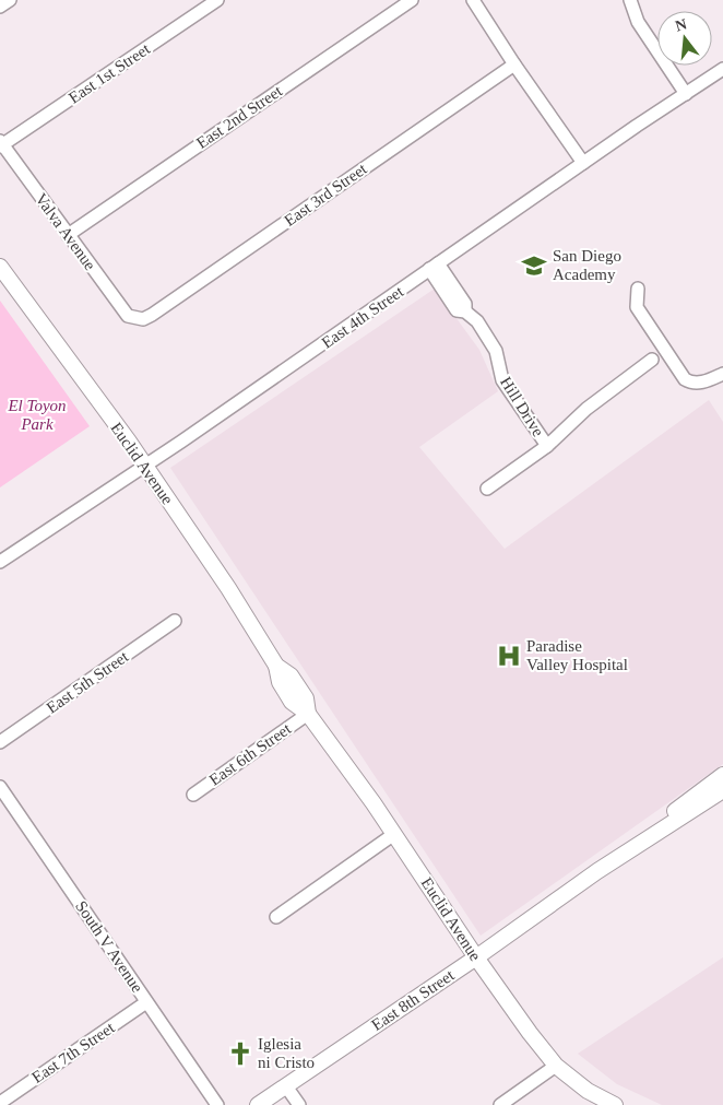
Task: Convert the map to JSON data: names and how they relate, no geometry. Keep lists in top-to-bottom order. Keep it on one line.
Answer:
{"streets":{"main road":["Euclid Avenue","East 8th Street"],"street":["East 1st Street","East 2nd Street","East 3rd Street","Valva Avenue","East 4th Street","Hill Drive","East 5th Street","East 6th Street","South V Avenue","East 7th Street"]},"crossings":[["East 1st Street","Valva Avenue"],["East 2nd Street","Valva Avenue"],["East 3rd Street","Valva Avenue"],["East 4th Street","Hill Drive"],["East 4th Street","Euclid Avenue"],["Euclid Avenue","East 6th Street"],["Euclid Avenue","East 8th Street"],["South V Avenue","East 7th Street"]],"parks":["El Toyon Park"],"places":{"school or university":["San Diego Academy"],"hospital":["Paradise Valley Hospital"],"church":["Iglesia ni Cristo"]},"north":"top"}
